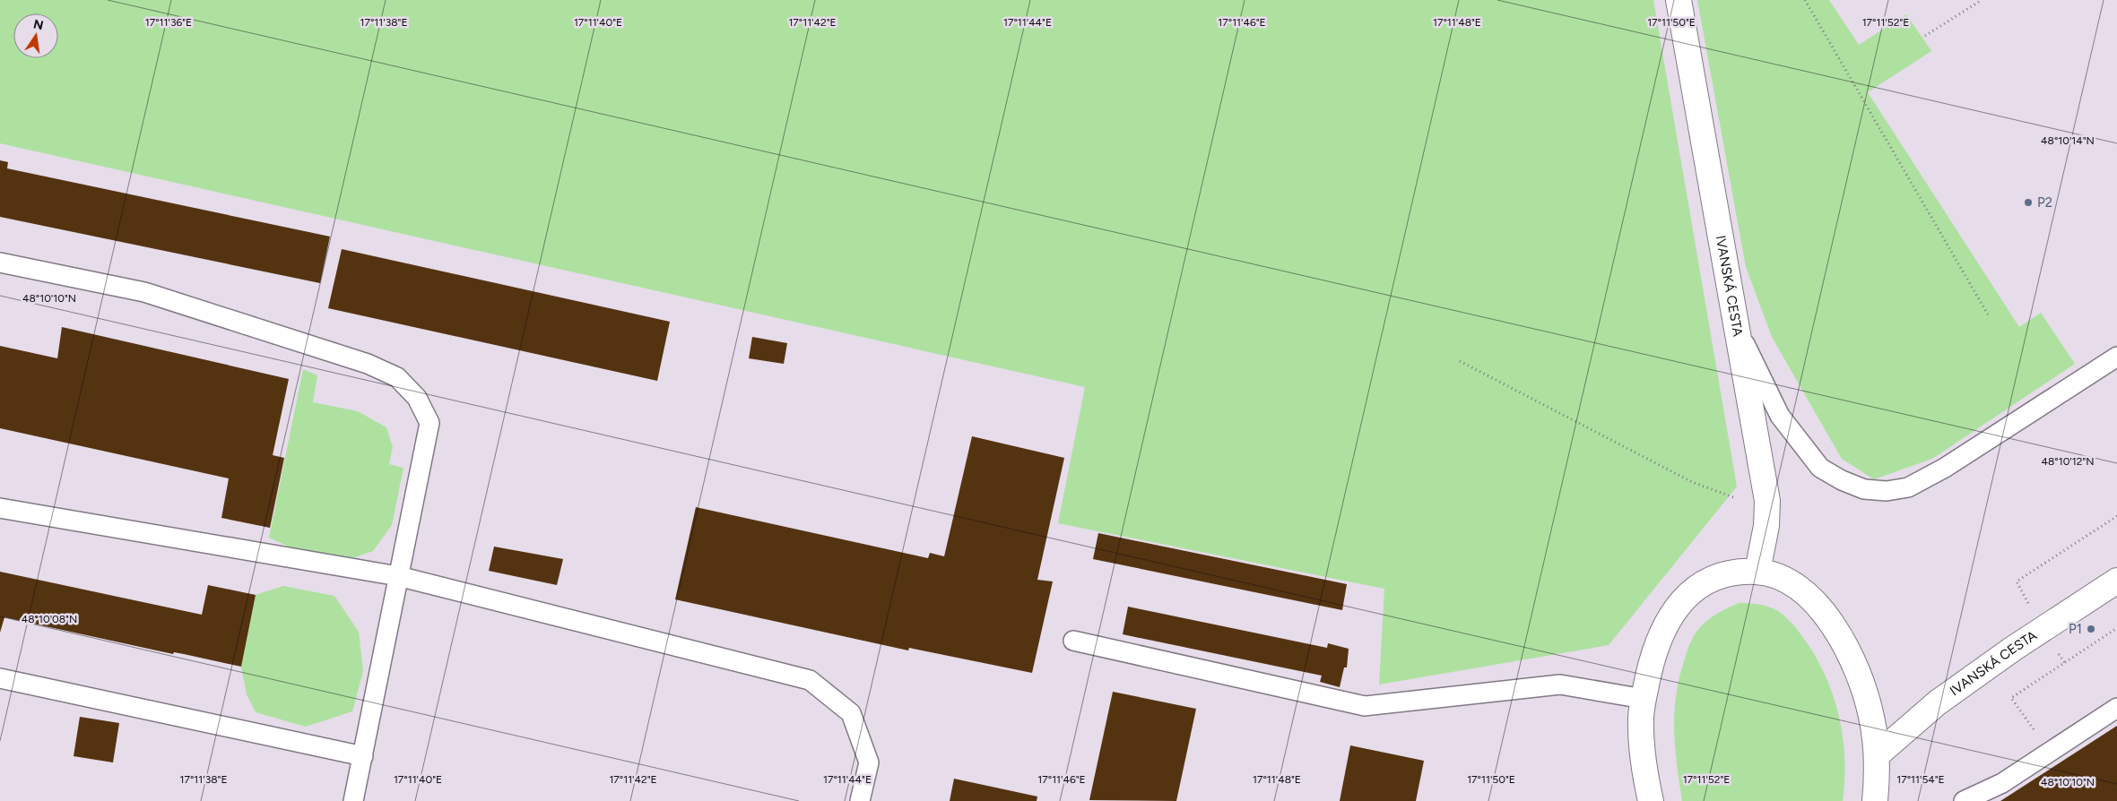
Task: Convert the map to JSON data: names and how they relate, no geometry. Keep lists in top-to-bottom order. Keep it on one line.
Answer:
{"streets":{"street":["IVANSKÁ CESTA"]},"places":["P2","P1"],"north":"top","coordinates":["17°11'36\"E","17°11'38\"E","17°11'40\"E","17°11'42\"E","17°11'44\"E","17°11'46\"E","17°11'48\"E","17°11'50\"E","17°11'52\"E","48°10'14\"N","48°10'10\"N","48°10'12\"N","48°10'08\"N","17°11'54\"E"]}
